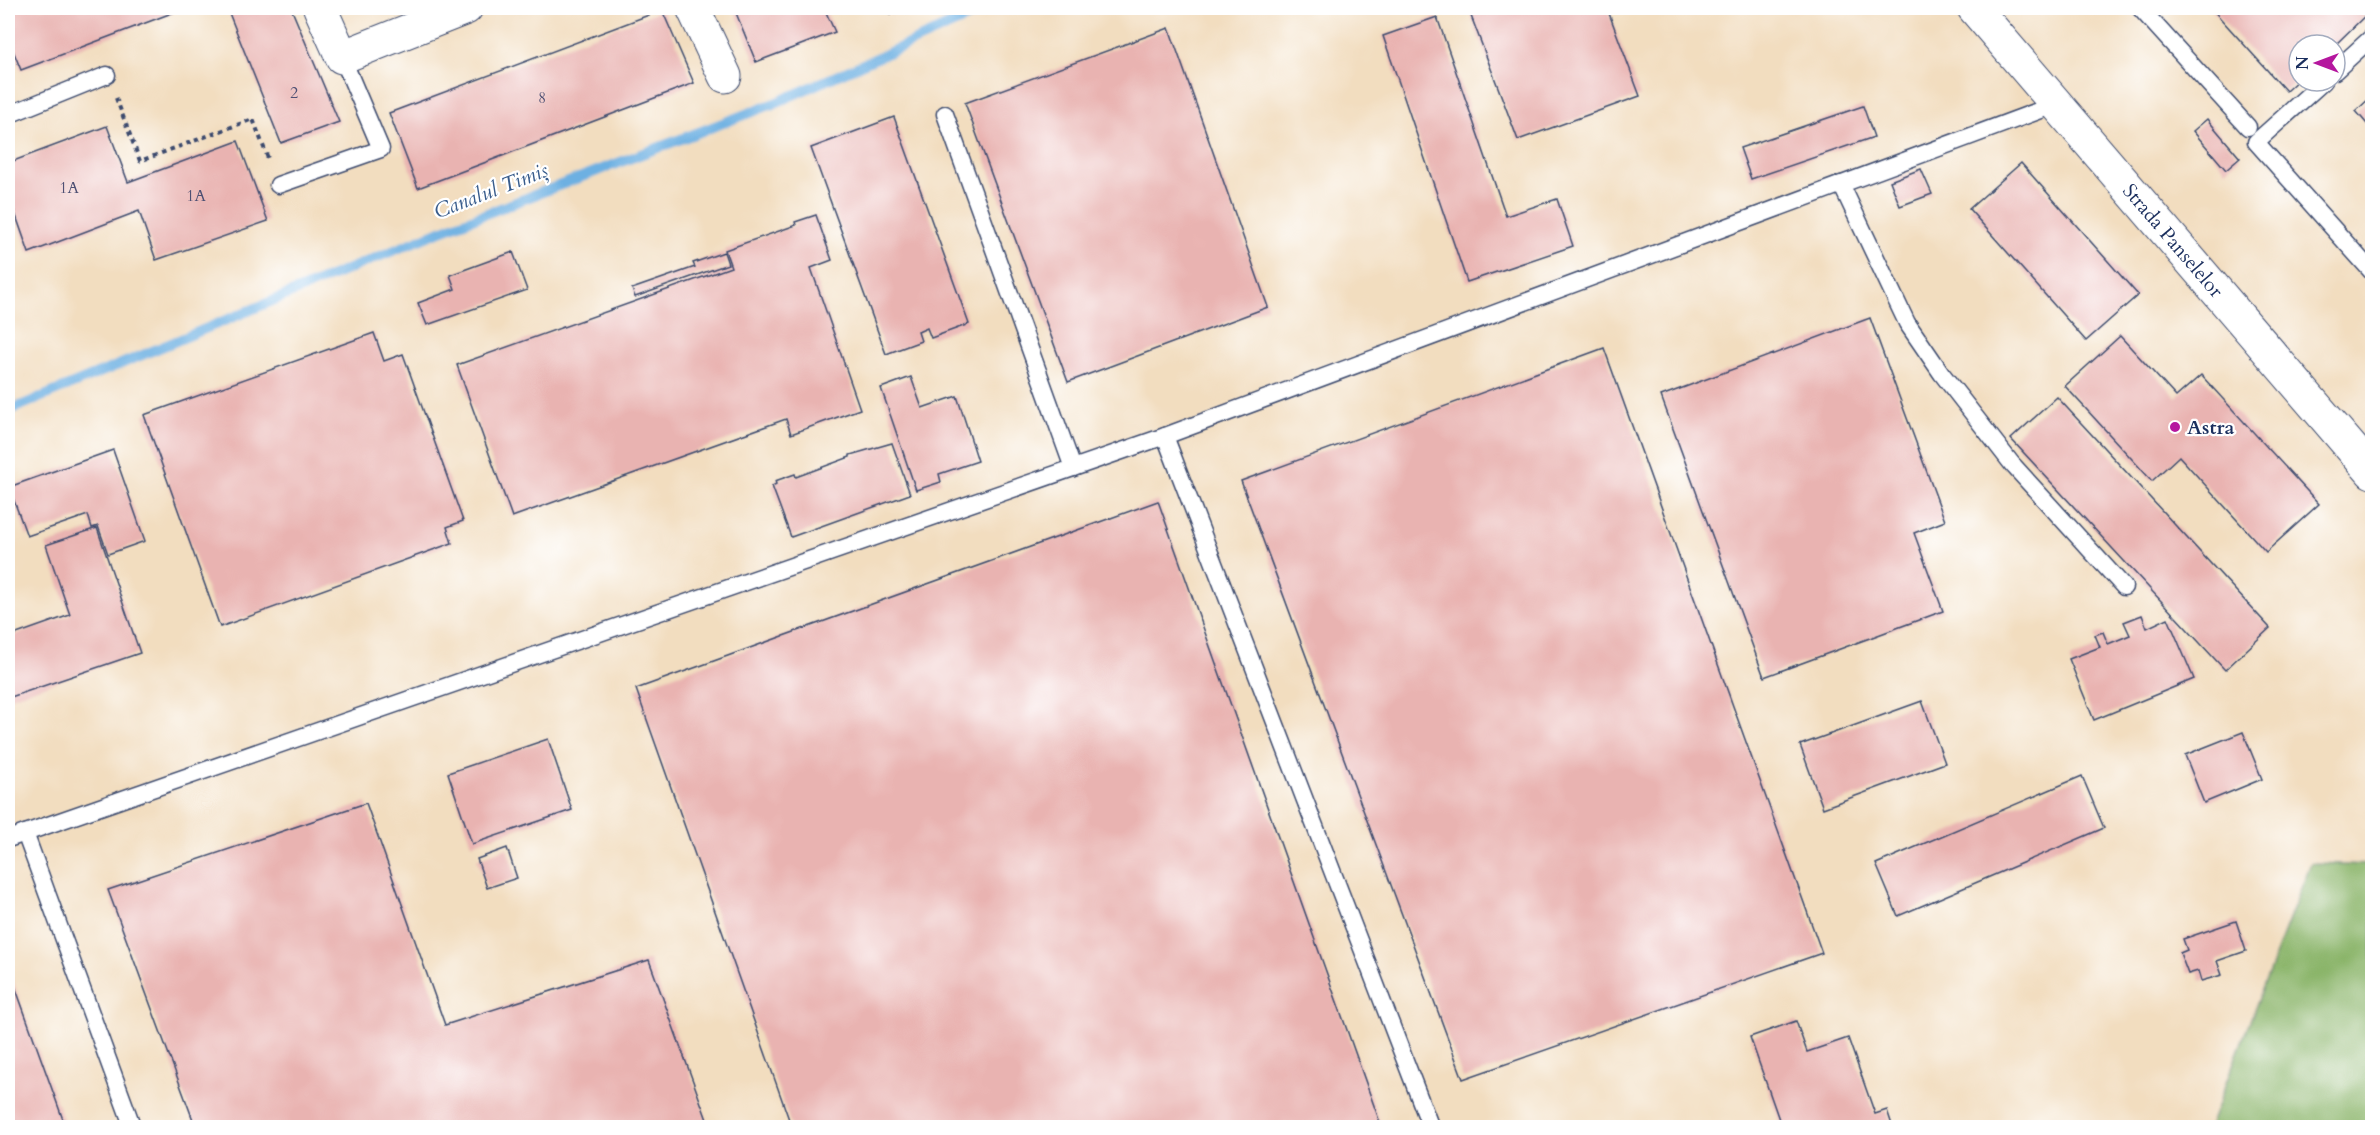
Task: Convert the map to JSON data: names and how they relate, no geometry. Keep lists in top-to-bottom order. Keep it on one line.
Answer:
{"streets":{"street":["Strada Panselelor"]},"water":["Canalul Timiș"],"places":["Astra"],"house_numbers":["2","8","1A","1A"],"north":"left"}
